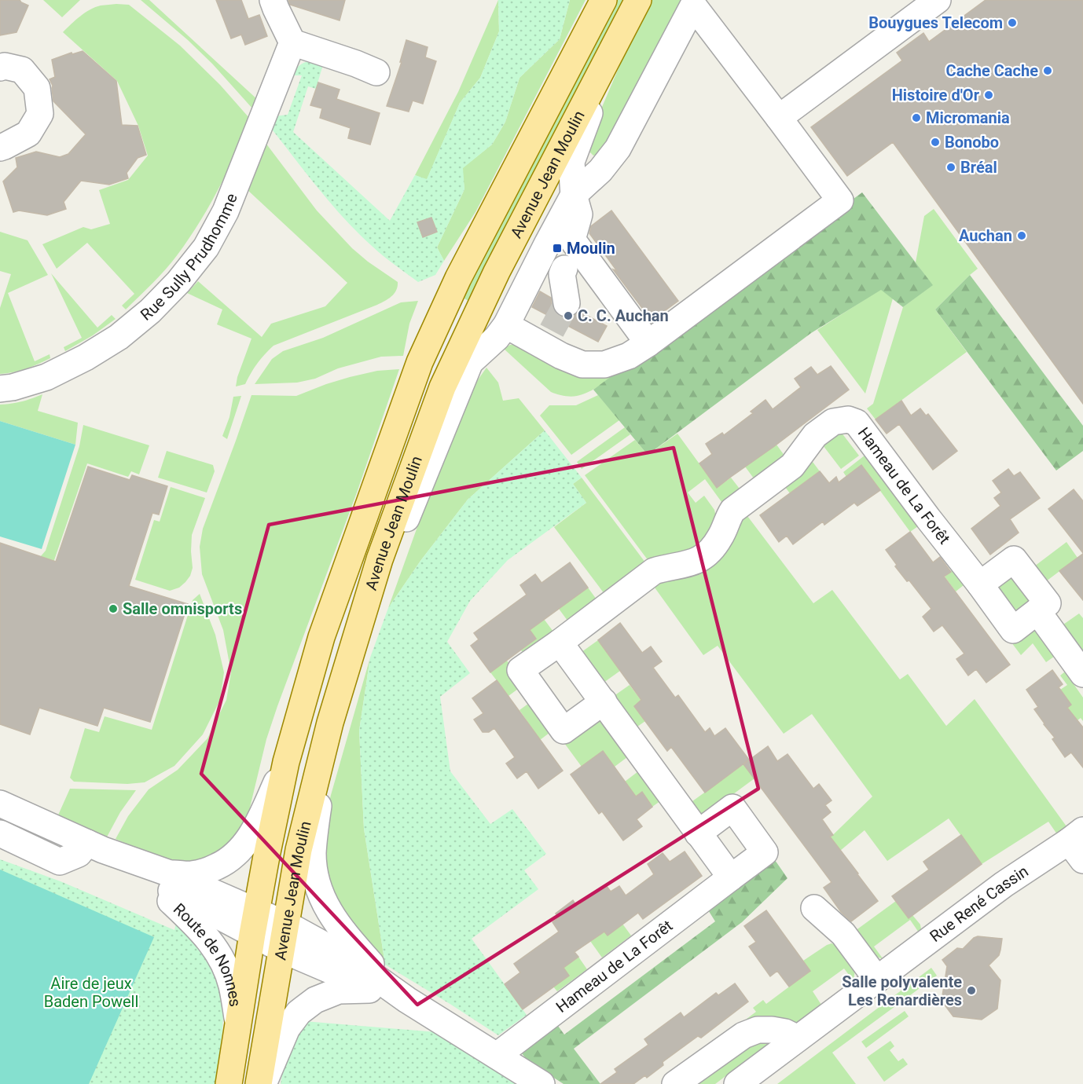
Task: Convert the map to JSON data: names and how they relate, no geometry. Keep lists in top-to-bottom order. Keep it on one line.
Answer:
{"streets":{"main road":["Avenue Jean Moulin"],"street":["Rue Sully Prudhomme","Hameau de La Forêt","Rue René Cassin","Route de Nonnes"]},"crossings":[["Avenue Jean Moulin","Route de Nonnes"]],"parks":["Aire de jeux Baden Powell"],"places":{"other":["Bouygues Telecom","Cache Cache","Histoire d'Or","Micromania","Bonobo","Bréal","Auchan","C. C. Auchan","Salle omnisports","Salle polyvalente Les Renardières"],"transit":["Moulin"]}}
